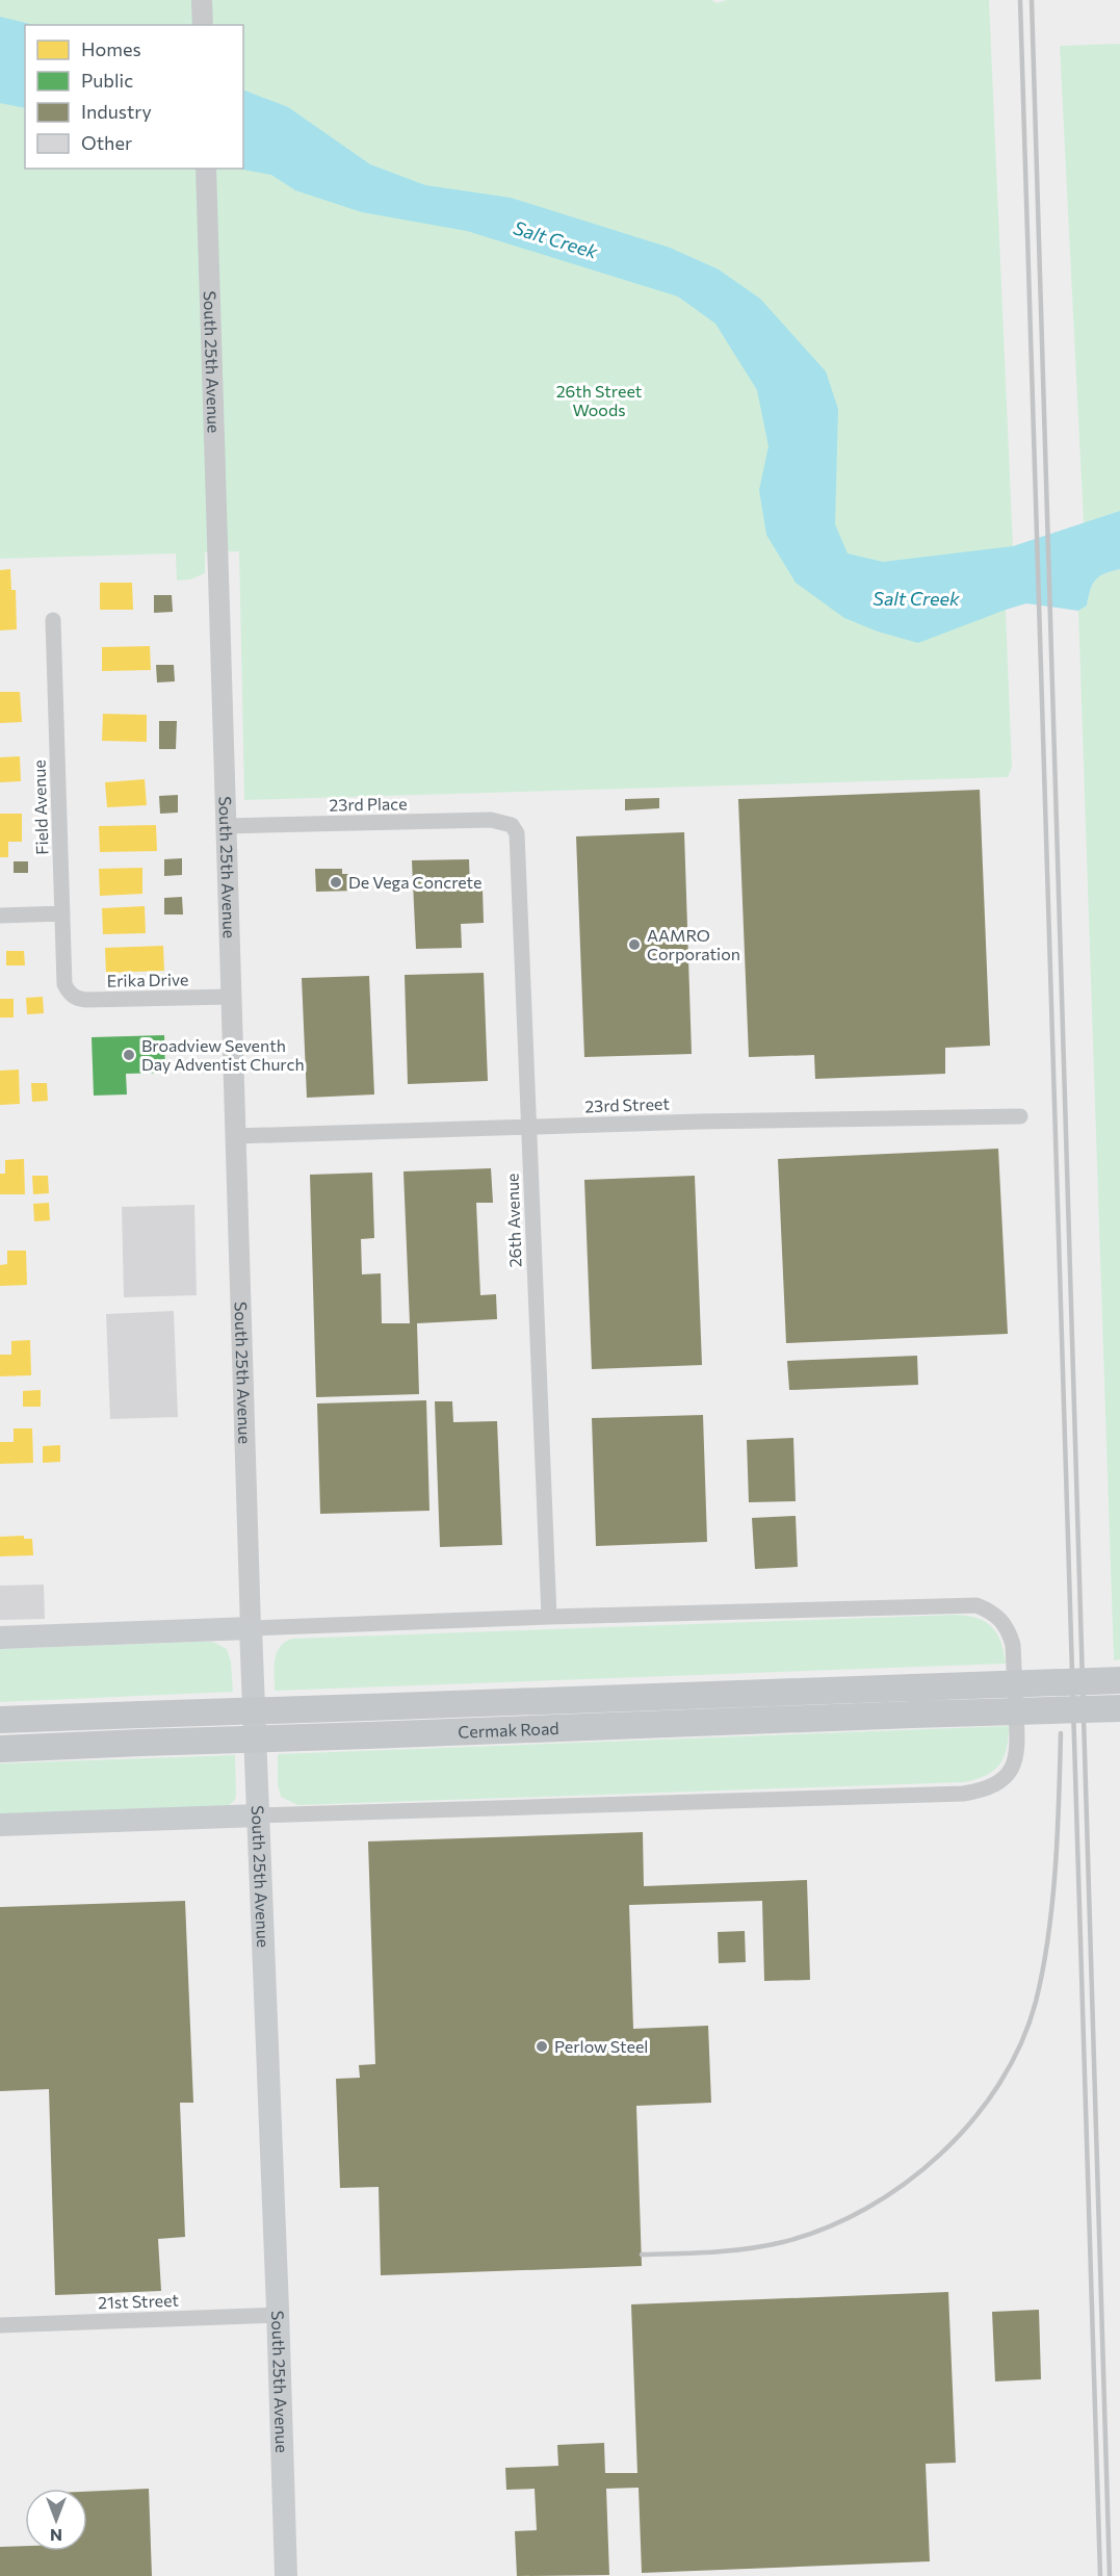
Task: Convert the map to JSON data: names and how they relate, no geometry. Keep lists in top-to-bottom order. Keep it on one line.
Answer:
{"streets":{"main road":["South 25th Avenue","Cermak Road"],"street":["23rd Place","Field Avenue","Erika Drive","23rd Street","26th Avenue","21st Street"]},"crossings":[["South 25th Avenue","23rd Place"],["South 25th Avenue","Erika Drive"],["South 25th Avenue","23rd Street"],["South 25th Avenue","21st Street"],["23rd Place","26th Avenue"],["Field Avenue","Erika Drive"],["23rd Street","26th Avenue"]],"water":["Salt Creek"],"parks":["26th Street Woods"],"places":["De Vega Concrete","AAMRO Corporation","Broadview Seventh Day Adventist Church","Perlow Steel"],"legend":["Homes","Public","Industry","Other"],"north":"bottom"}
